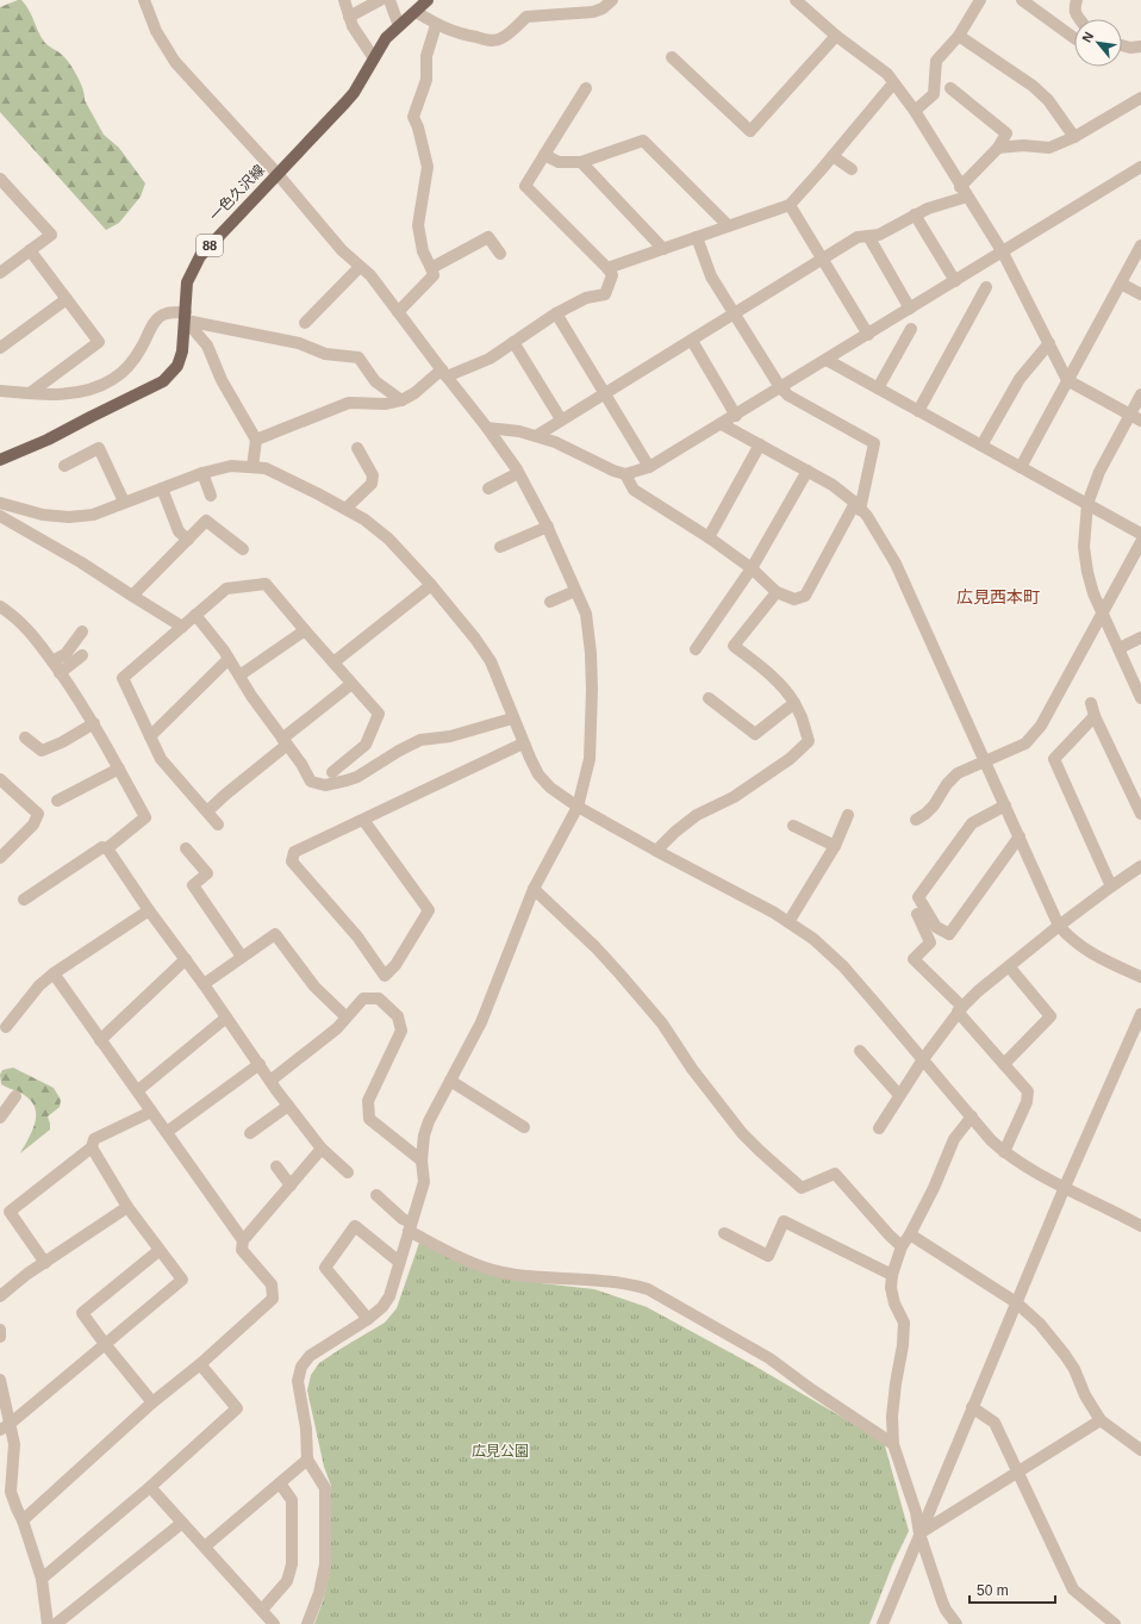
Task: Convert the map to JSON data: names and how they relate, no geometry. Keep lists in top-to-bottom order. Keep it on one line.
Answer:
{"streets":{"main road":["一色久沢線","88"]},"districts":["広見西本町"],"parks":["広見公園"],"scale_bar":"50 m","north":"top left"}
